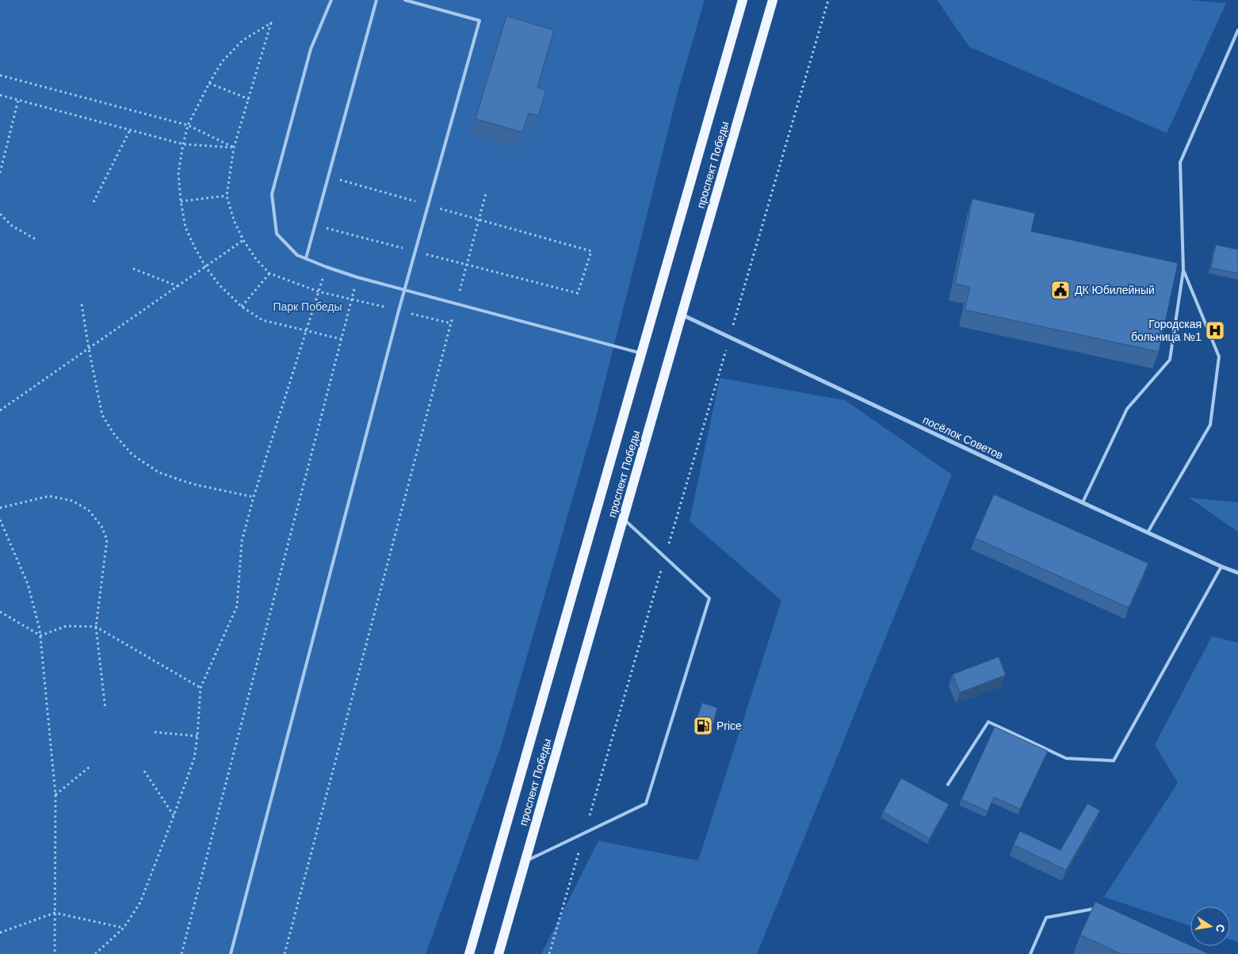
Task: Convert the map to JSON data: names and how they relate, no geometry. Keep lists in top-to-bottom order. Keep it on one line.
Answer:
{"streets":{"main road":["проспект Победы"],"street":["посёлок Советов"]},"crossings":[["проспект Победы","посёлок Советов"]],"parks":["Парк Победы"],"places":{"public building":["ДК Юбилейный"],"hospital":["Городская больница №1"],"fuel station":["Price"]},"north":"right"}
